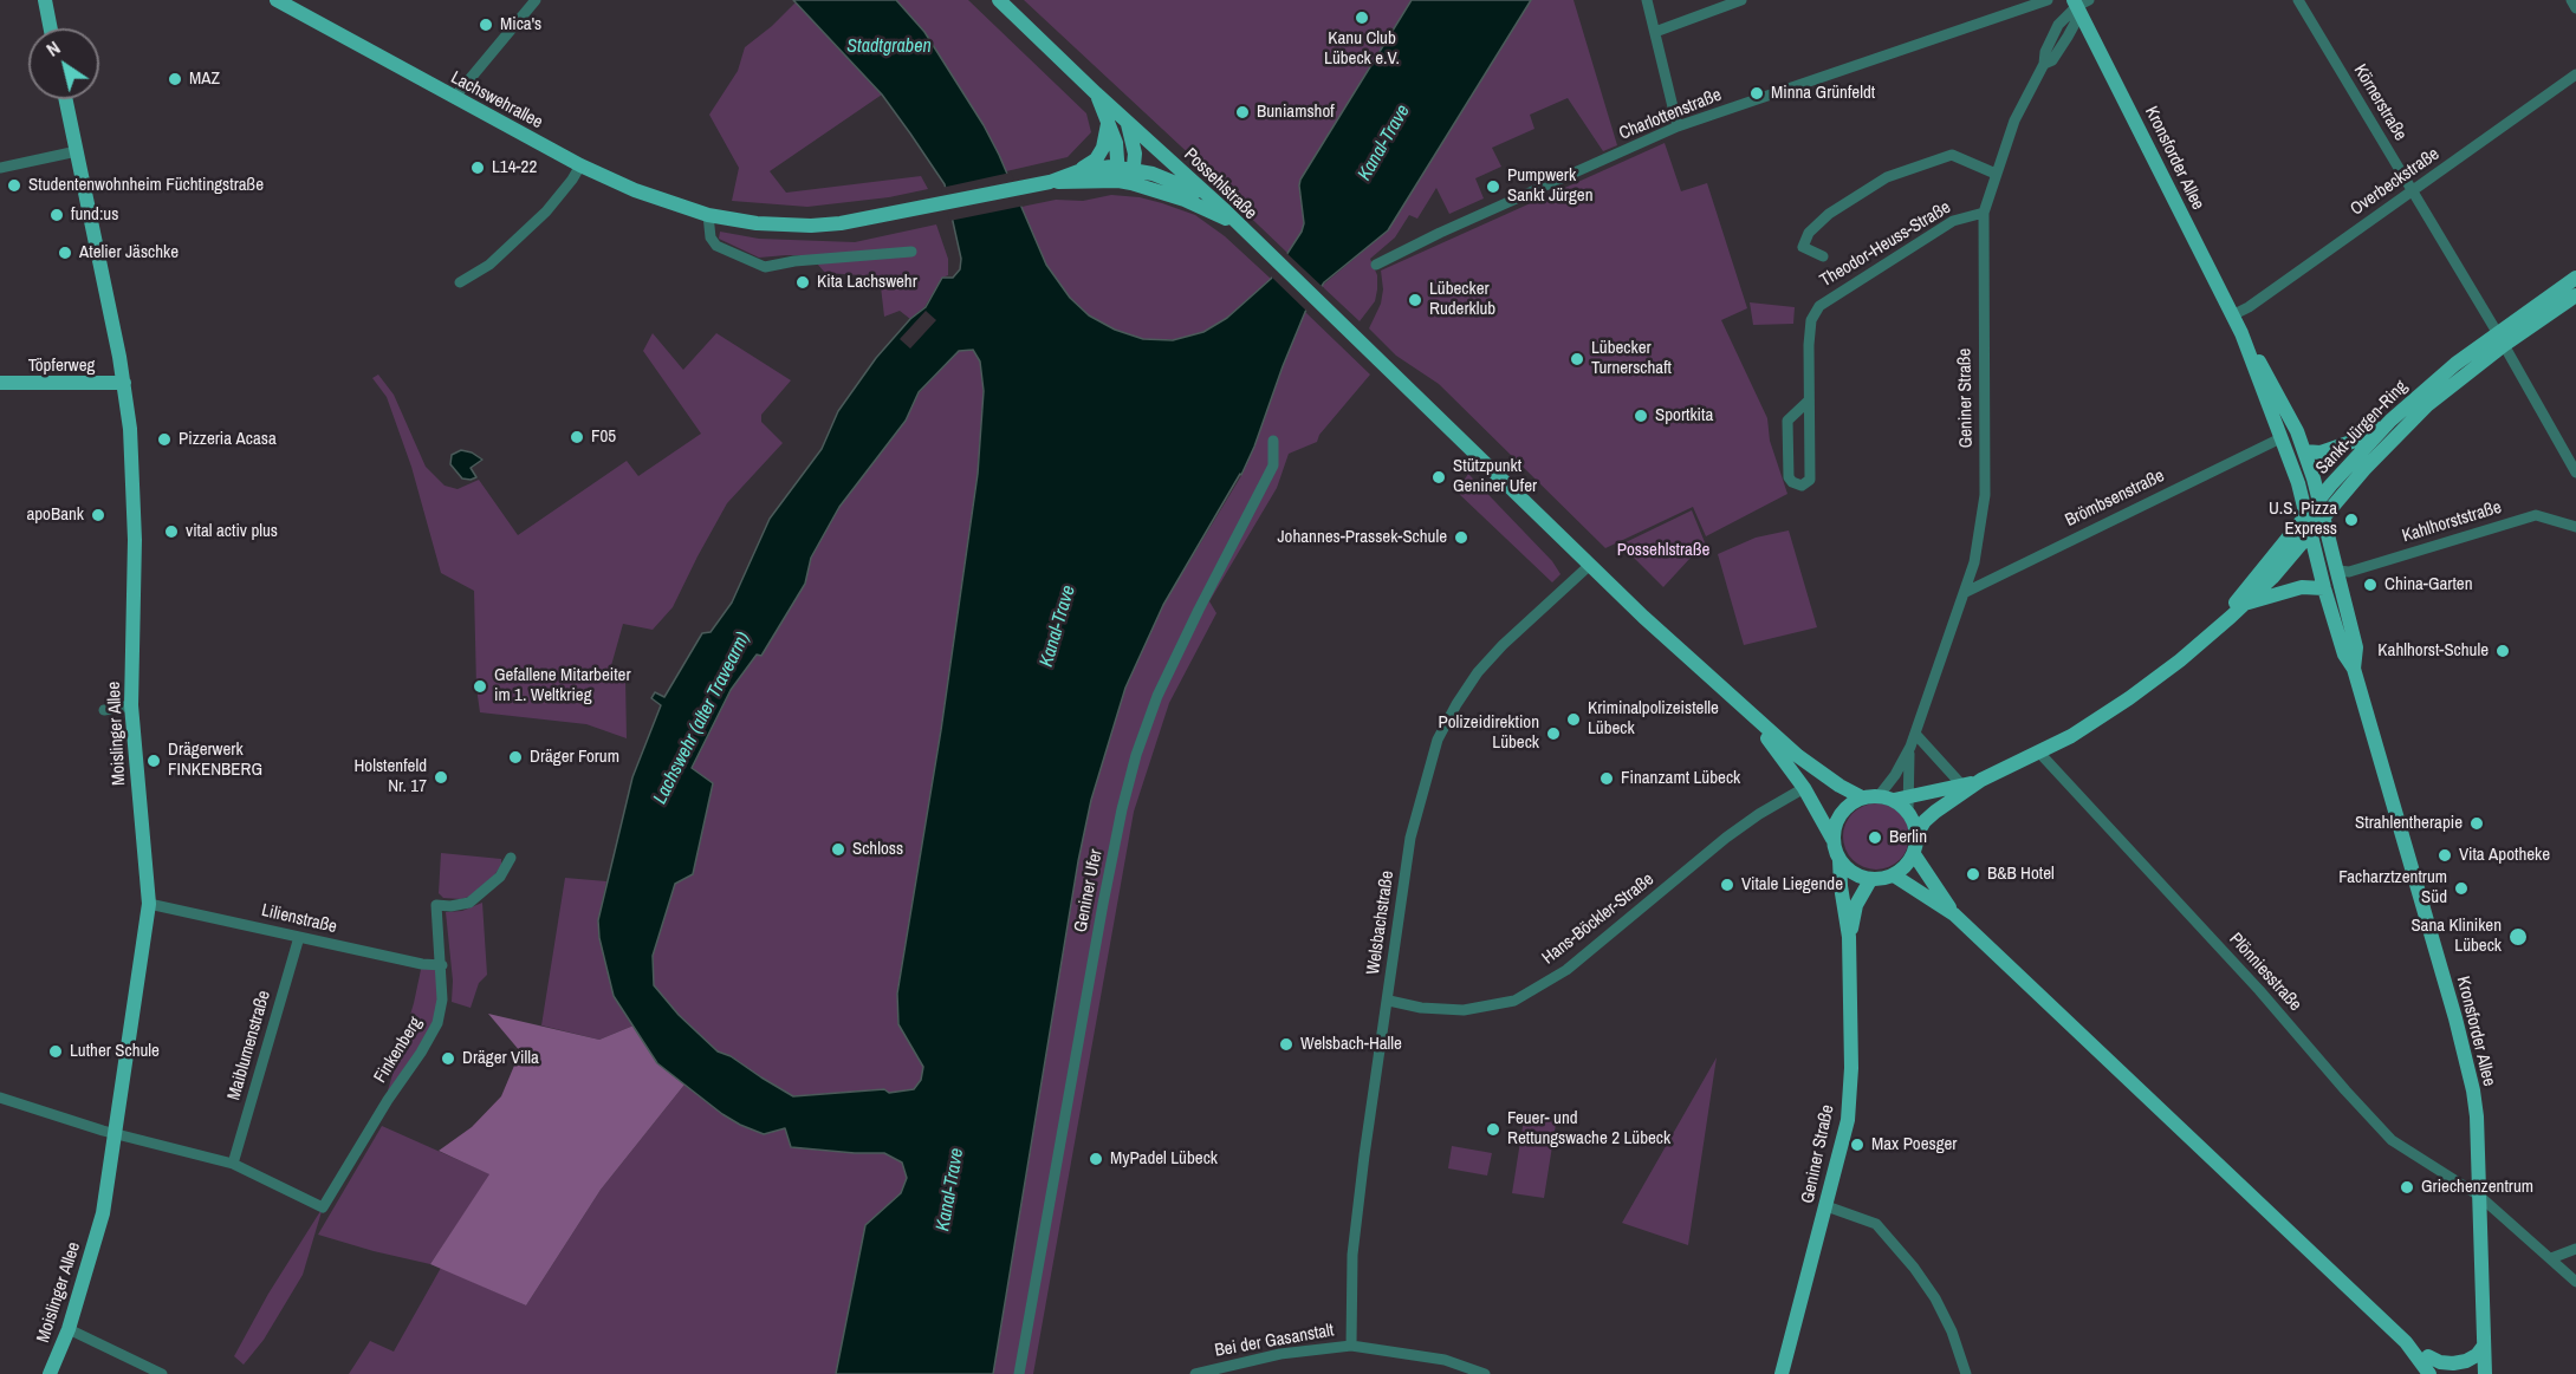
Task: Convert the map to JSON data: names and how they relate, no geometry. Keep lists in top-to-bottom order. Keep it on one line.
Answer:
{"streets":{"main road":["Lachswehrallee","Kronsforder Allee","Possehlstraße","Töpferweg","Geniner Straße","Sankt-Jürgen-Ring","Moislinger Allee"],"street":["Körnerstraße","Charlottenstraße","Overbeckstraße","Theodor-Heuss-Straße","Brömbsenstraße","Kahlhorststraße","Geniner Ufer","Lilienstraße","Hans-Böckler-Straße","Welsbachstraße","Plönniesstraße","Maiblumenstraße","Finkenberg","Bei der Gasanstalt"]},"crossings":[["Lachswehrallee","Possehlstraße"],["Körnerstraße","Overbeckstraße"],["Körnerstraße","Sankt-Jürgen-Ring"],["Kronsforder Allee","Overbeckstraße"],["Kronsforder Allee","Geniner Straße"],["Kronsforder Allee","Sankt-Jürgen-Ring"],["Kronsforder Allee","Brömbsenstraße"],["Kronsforder Allee","Kahlhorststraße"],["Kronsforder Allee","Plönniesstraße"],["Possehlstraße","Geniner Straße"],["Possehlstraße","Sankt-Jürgen-Ring"],["Possehlstraße","Hans-Böckler-Straße"],["Possehlstraße","Welsbachstraße"],["Theodor-Heuss-Straße","Geniner Straße"],["Töpferweg","Moislinger Allee"],["Geniner Straße","Sankt-Jürgen-Ring"],["Geniner Straße","Brömbsenstraße"],["Sankt-Jürgen-Ring","Plönniesstraße"],["Moislinger Allee","Lilienstraße"],["Lilienstraße","Maiblumenstraße"],["Lilienstraße","Finkenberg"],["Hans-Böckler-Straße","Welsbachstraße"],["Welsbachstraße","Bei der Gasanstalt"],["Maiblumenstraße","Finkenberg"]],"water":["Stadtgraben","Kanal-Trave","Lachswehr (alter Travearm)"],"parks":["Possehlstraße"],"places":["Kanu Club Lübeck e.V.","Mica's","MAZ","Minna Grünfeldt","Buniamshof","L14-22","Studentenwohnheim Füchtingstraße","Pumpwerk Sankt Jürgen","fund:us","Atelier Jäschke","Kita Lachswehr","Lübecker Ruderklub","Lübecker Turnerschaft","Sportkita","F05","Pizzeria Acasa","Stützpunkt Geniner Ufer","apoBank","U.S. Pizza Express","vital activ plus","Johannes-Prassek-Schule","China-Garten","Kahlhorst-Schule","Gefallene Mitarbeiter im 1. Weltkrieg","Kriminalpolizeistelle Lübeck","Polizeidirektion Lübeck","Dräger Forum","Drägerwerk FINKENBERG","Holstenfeld Nr. 17","Finanzamt Lübeck","Strahlentherapie","Berlin","Schloss","Vita Apotheke","B&B Hotel","Vitale Liegende","Facharztzentrum Süd","Sana Kliniken Lübeck","Welsbach-Halle","Luther Schule","Dräger Villa","Feuer- und Rettungswache 2 Lübeck","Max Poesger","MyPadel Lübeck","Griechenzentrum"],"north":"top left"}
